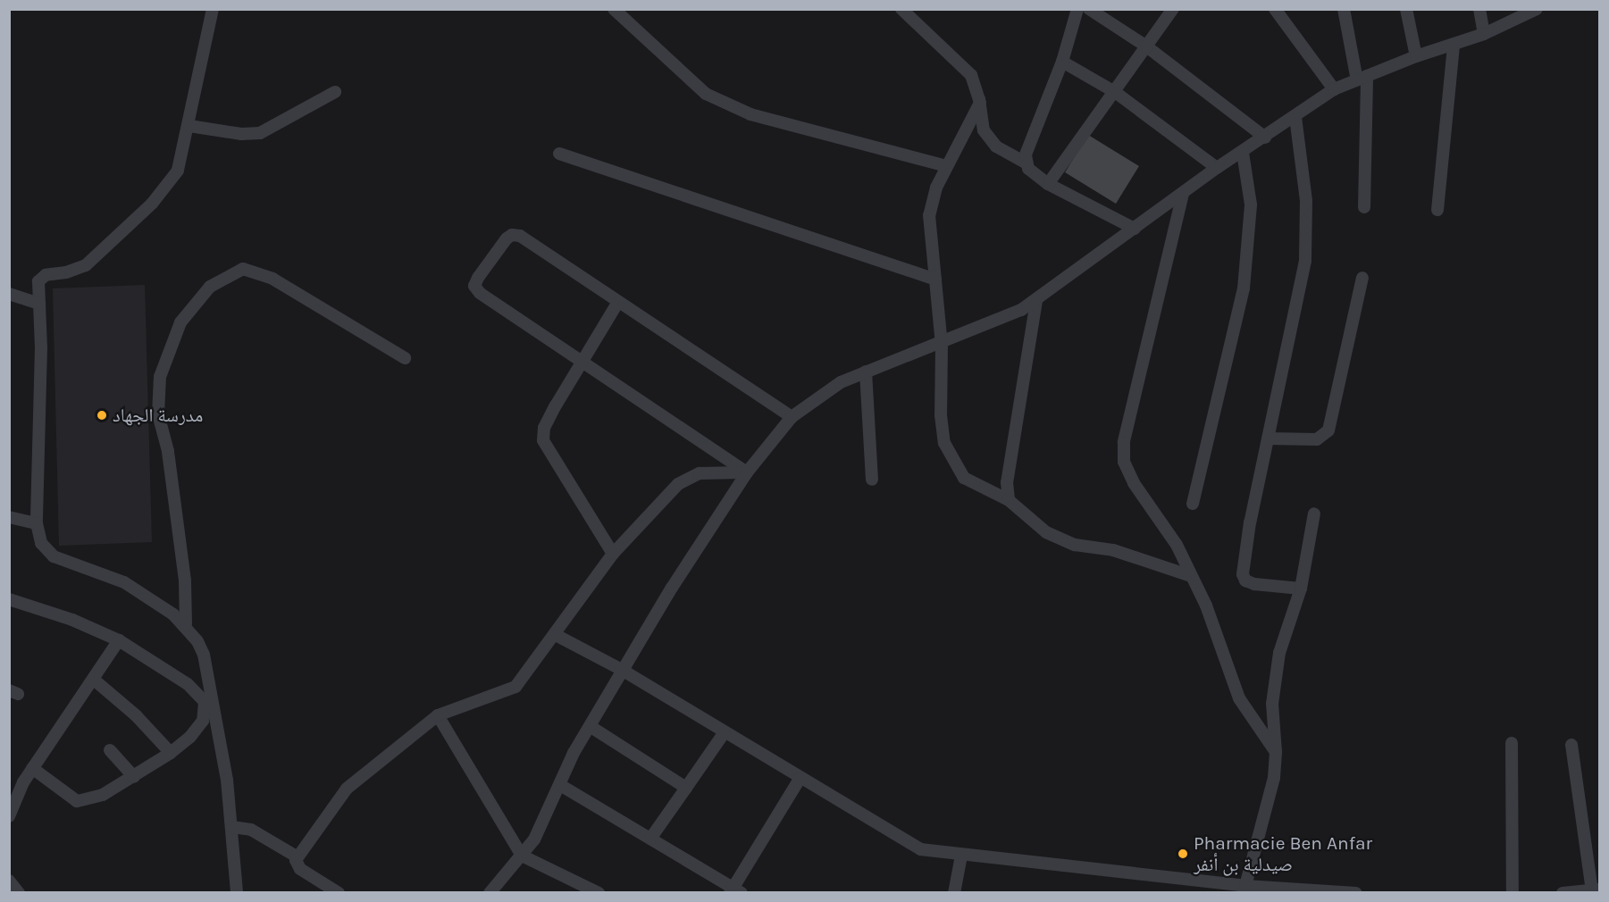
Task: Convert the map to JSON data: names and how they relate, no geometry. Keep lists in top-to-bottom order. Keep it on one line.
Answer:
{"places":["مدرسة الجهاد","Pharmacie Ben Anfar صيدلية بن أنفر"]}
